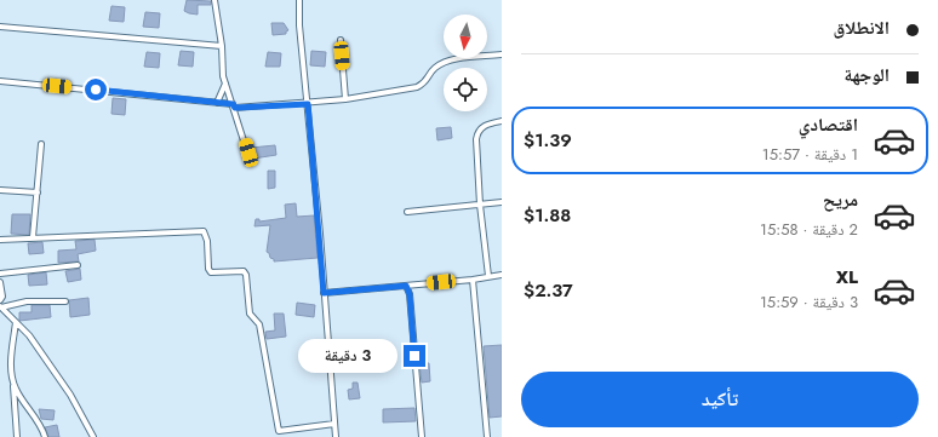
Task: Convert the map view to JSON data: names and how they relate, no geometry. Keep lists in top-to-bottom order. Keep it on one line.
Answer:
{"north":"bottom","page":{"banner":["الانطلاق","الوجهة"],"list":[{"name":"اقتصادي","note":"1 دقيقة · 15:57","value":"$1.39"},{"name":"مريح","note":"2 دقيقة · 15:58","value":"$1.88"},{"name":"XL","note":"3 دقيقة · 15:59","value":"$2.37"}],"bubble":"3 دقيقة","buttons":"تأكيد"}}
